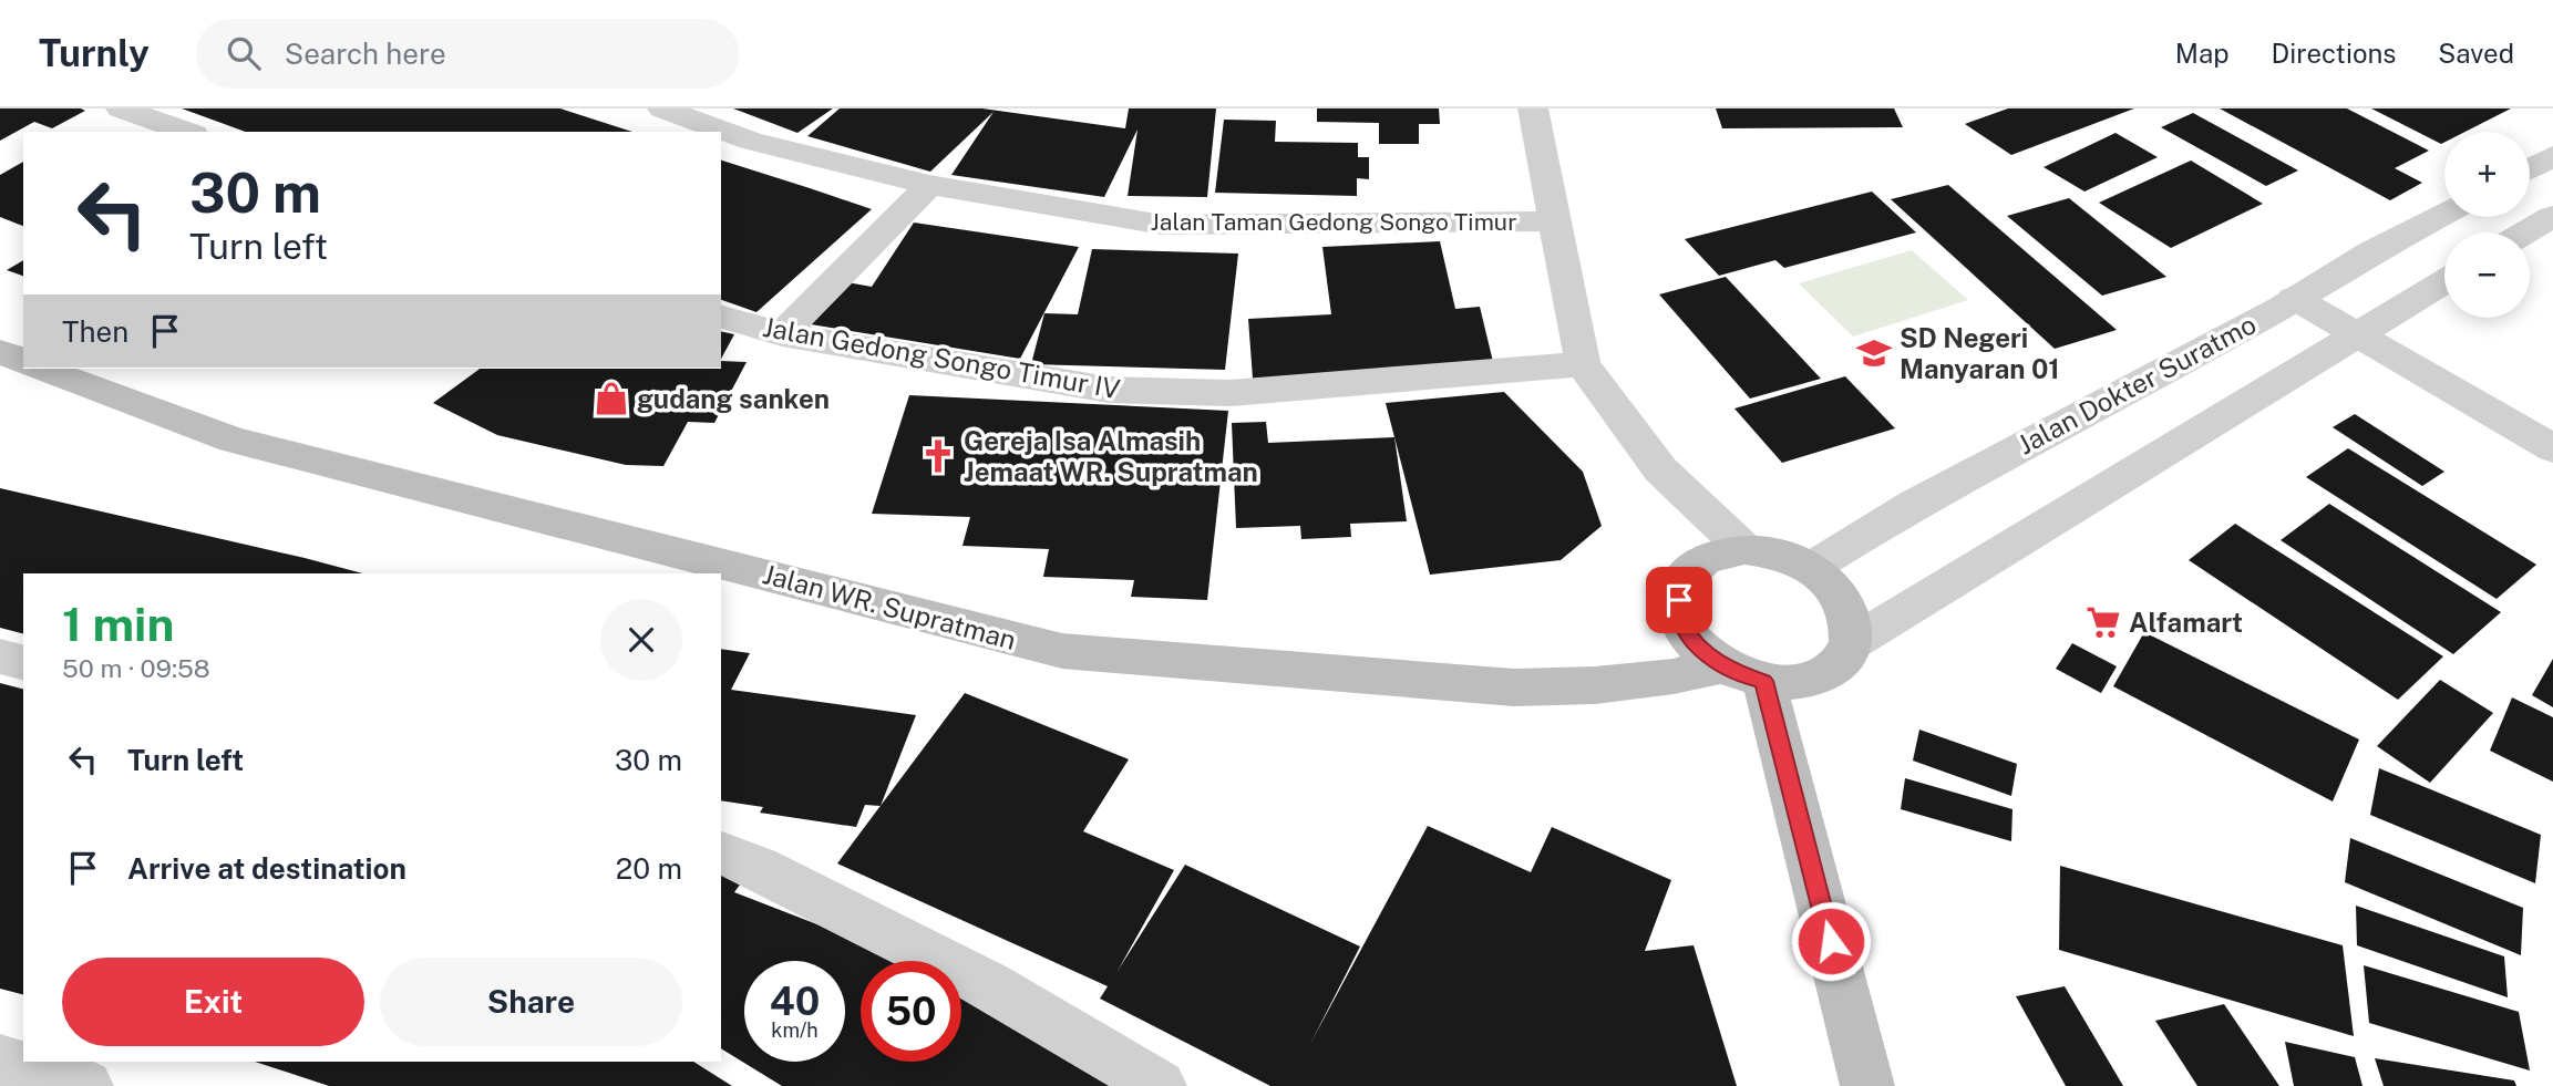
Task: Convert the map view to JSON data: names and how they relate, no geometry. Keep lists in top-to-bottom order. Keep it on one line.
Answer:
{"streets":{"main road":["Jalan WR. Supratman"],"street":["Jalan Taman Gedong Songo Timur","Jalan Gedong Songo Timur IV","Jalan Dokter Suratmo"]},"crossings":[["Jalan Dokter Suratmo","Jalan WR. Supratman"]],"places":{"school or university":["SD Negeri Manyaran 01"],"shop":["gudang sanken"],"church":["Gereja Isa Almasih Jemaat WR. Supratman"],"supermarket":["Alfamart"]},"page":{"header":"Turnly","search":"Search here","nav":["Map","Directions","Saved"],"map_buttons":["+","−"],"turn":["30 m","Turn left"],"then":"Then","heading":["1 min","50 m · 09:58"],"list":[{"name":"Turn left","value":"30 m"},{"name":"Arrive at destination","value":"20 m"}],"buttons":["Exit","Share"],"speed":"40 km/h","limit":"50"}}
